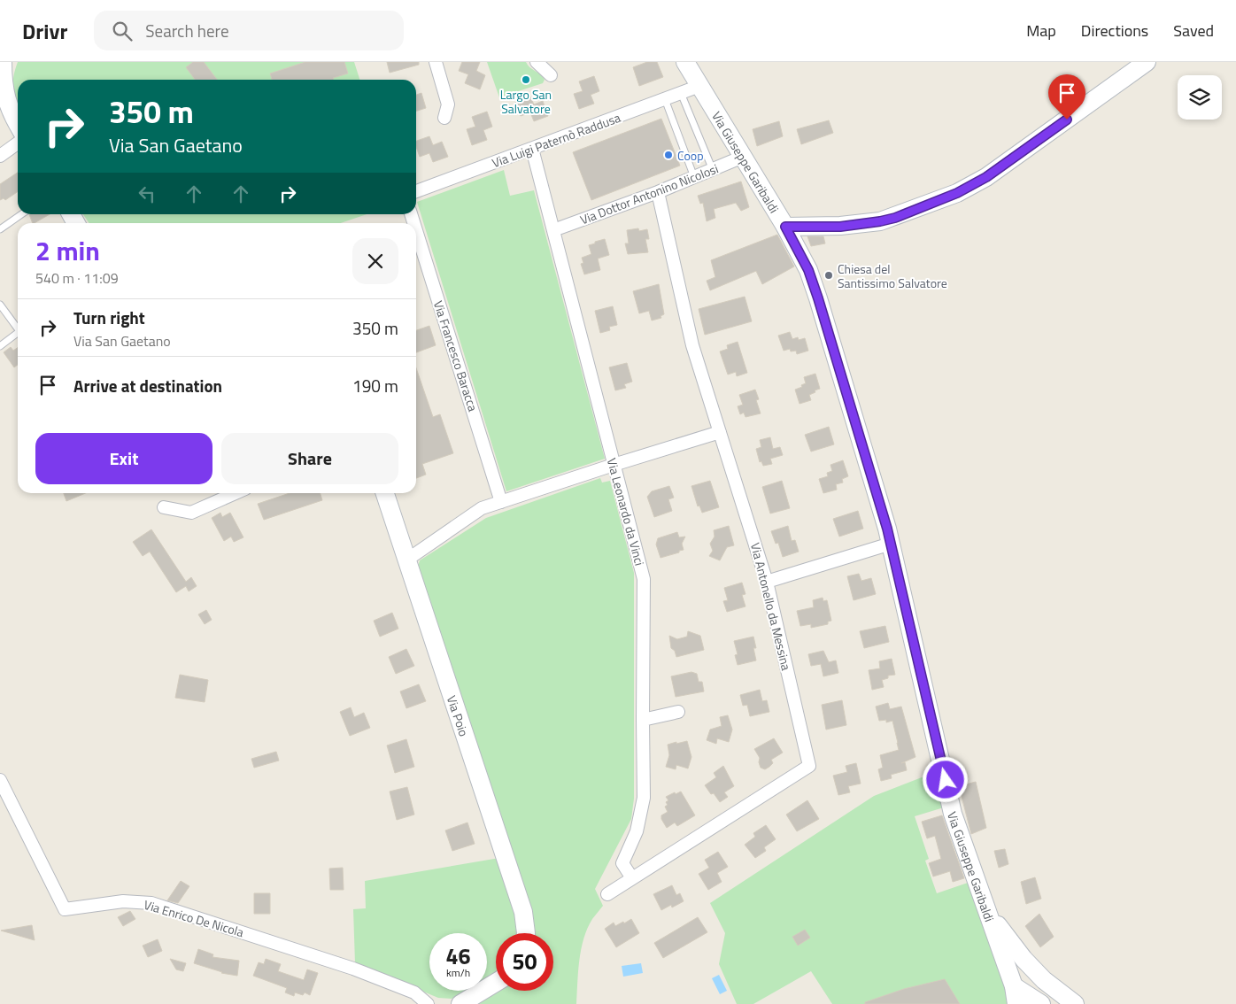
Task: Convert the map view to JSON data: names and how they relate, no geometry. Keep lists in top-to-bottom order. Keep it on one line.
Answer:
{"streets":{"street":["Via Luigi Paternò Raddusa","Via Giuseppe Garibaldi","Via Dottor Antonino Nicolosi","Via Francesco Baracca","Via Leonardo da Vinci","Via Antonello da Messina","Via Poio","Via Enrico De Nicola"]},"crossings":[["Via Luigi Paternò Raddusa","Via Giuseppe Garibaldi"],["Via Luigi Paternò Raddusa","Via Leonardo da Vinci"],["Via Giuseppe Garibaldi","Via Dottor Antonino Nicolosi"],["Via Dottor Antonino Nicolosi","Via Leonardo da Vinci"],["Via Dottor Antonino Nicolosi","Via Antonello da Messina"],["Via Leonardo da Vinci","Via Antonello da Messina"]],"places":["Largo San Salvatore","Coop","Chiesa del Santissimo Salvatore"],"page":{"header":"Drivr","search":"Search here","nav":["Map","Directions","Saved"],"turn":["350 m","Via San Gaetano"],"heading":["2 min","540 m · 11:09"],"list":[{"name":"Turn right","note":"Via San Gaetano","value":"350 m"},{"name":"Arrive at destination","value":"190 m"}],"buttons":["Exit","Share"],"speed":"46 km/h","limit":"50"}}
